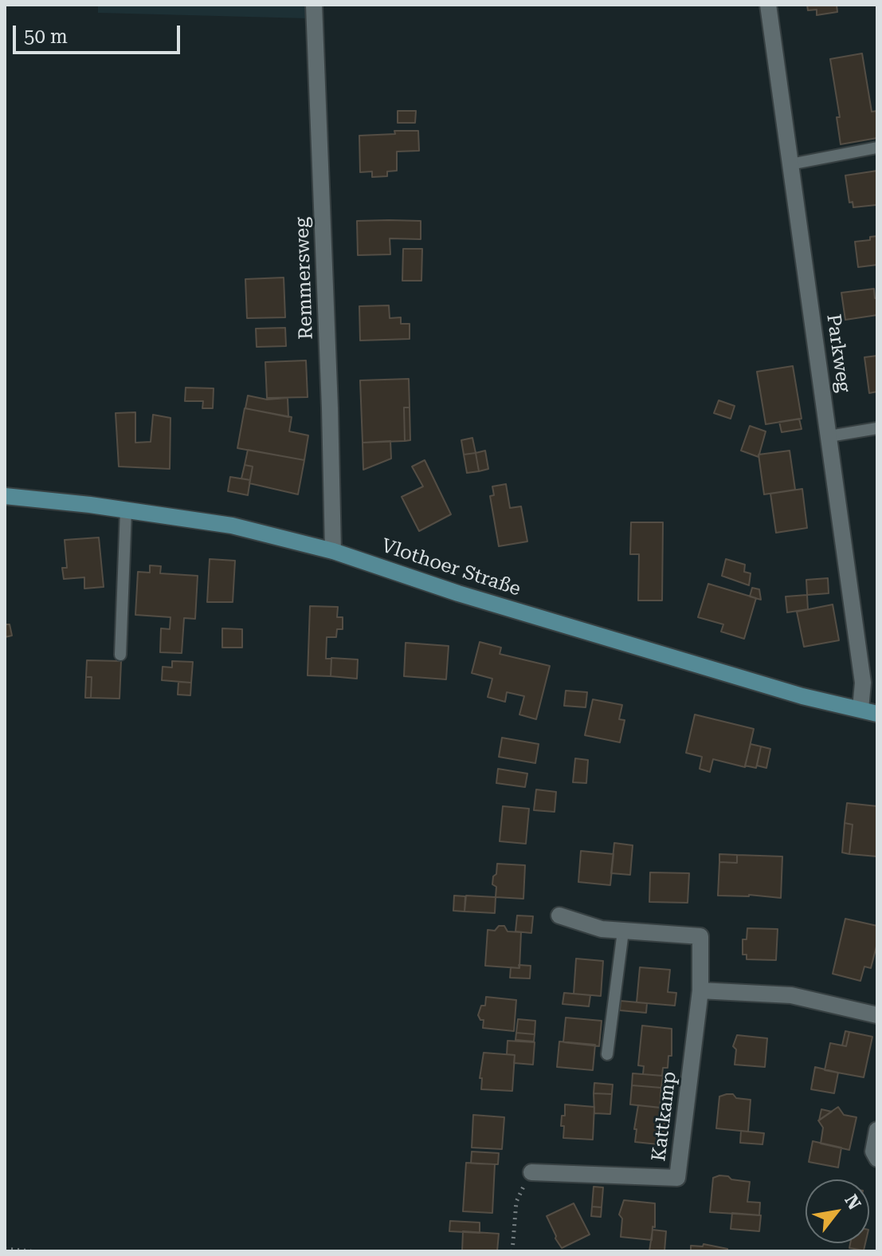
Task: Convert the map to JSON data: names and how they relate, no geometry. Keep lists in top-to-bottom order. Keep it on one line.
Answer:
{"streets":{"street":["Remmersweg","Parkweg","Vlothoer Straße","Kattkamp"]},"crossings":[["Remmersweg","Vlothoer Straße"],["Parkweg","Vlothoer Straße"]],"scale_bar":"50 m","north":"top right"}
